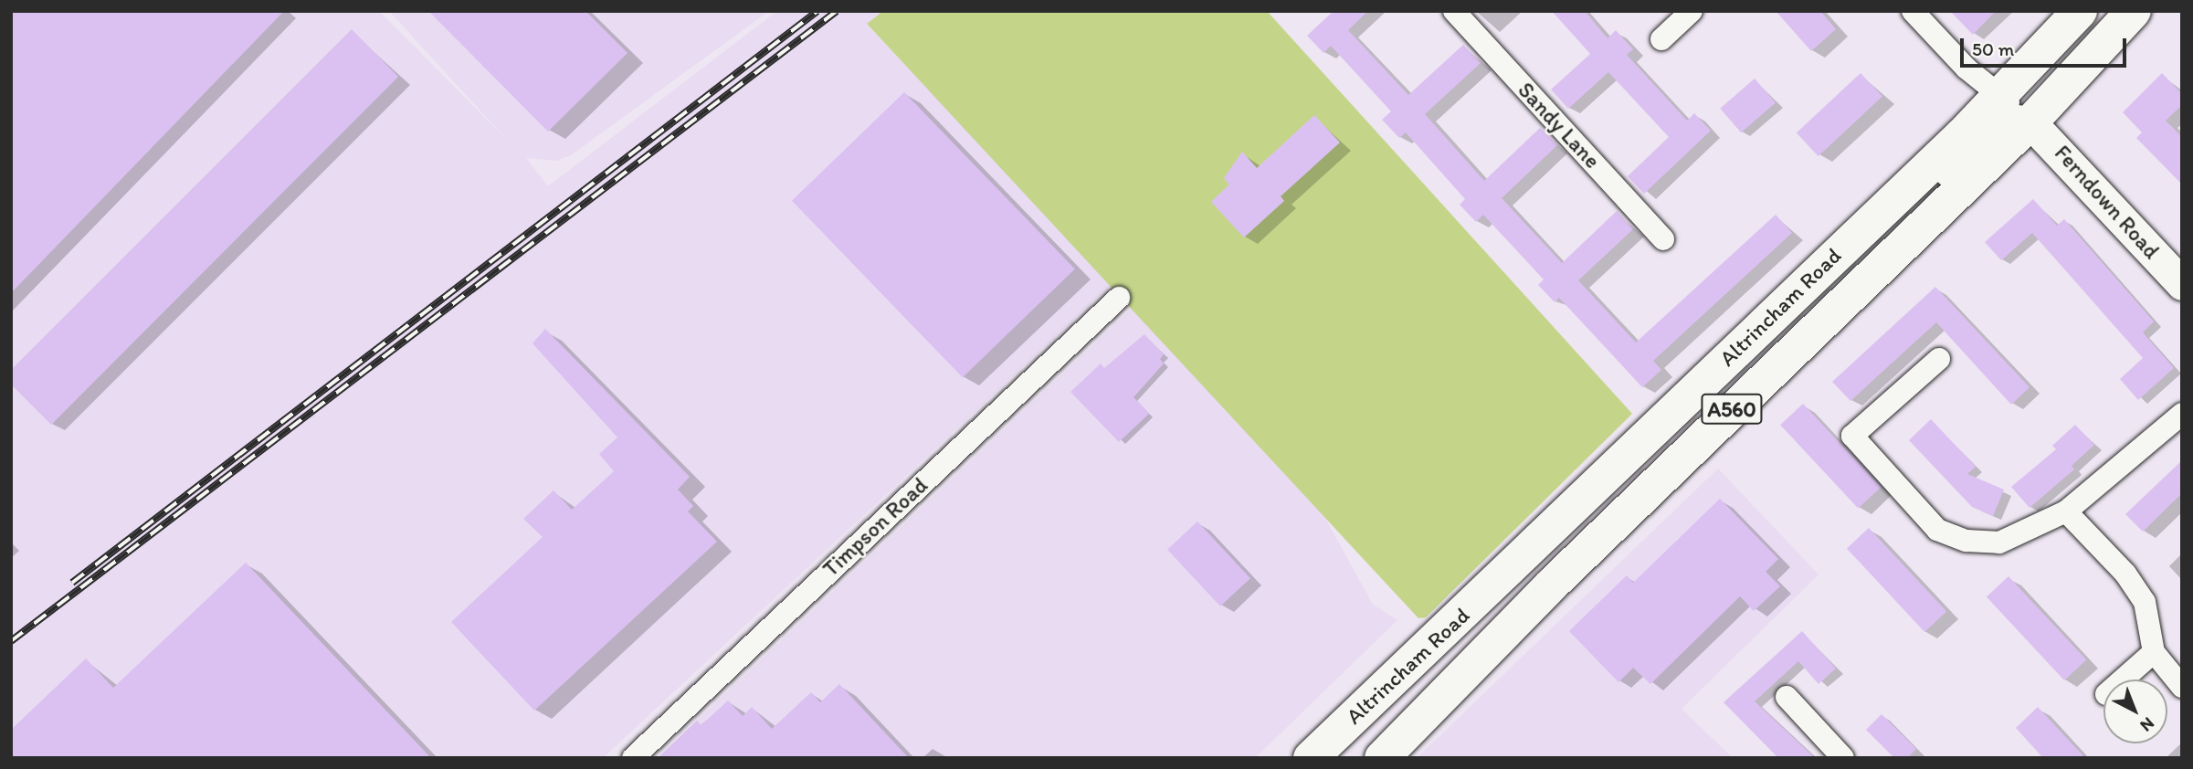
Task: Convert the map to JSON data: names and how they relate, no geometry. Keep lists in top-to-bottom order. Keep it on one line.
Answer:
{"streets":{"highway":["Altrincham Road","A560"],"main road":["Ferndown Road"],"street":["Sandy Lane","Timpson Road"]},"crossings":[["Ferndown Road","Altrincham Road"]],"scale_bar":"50 m","north":"bottom right"}
